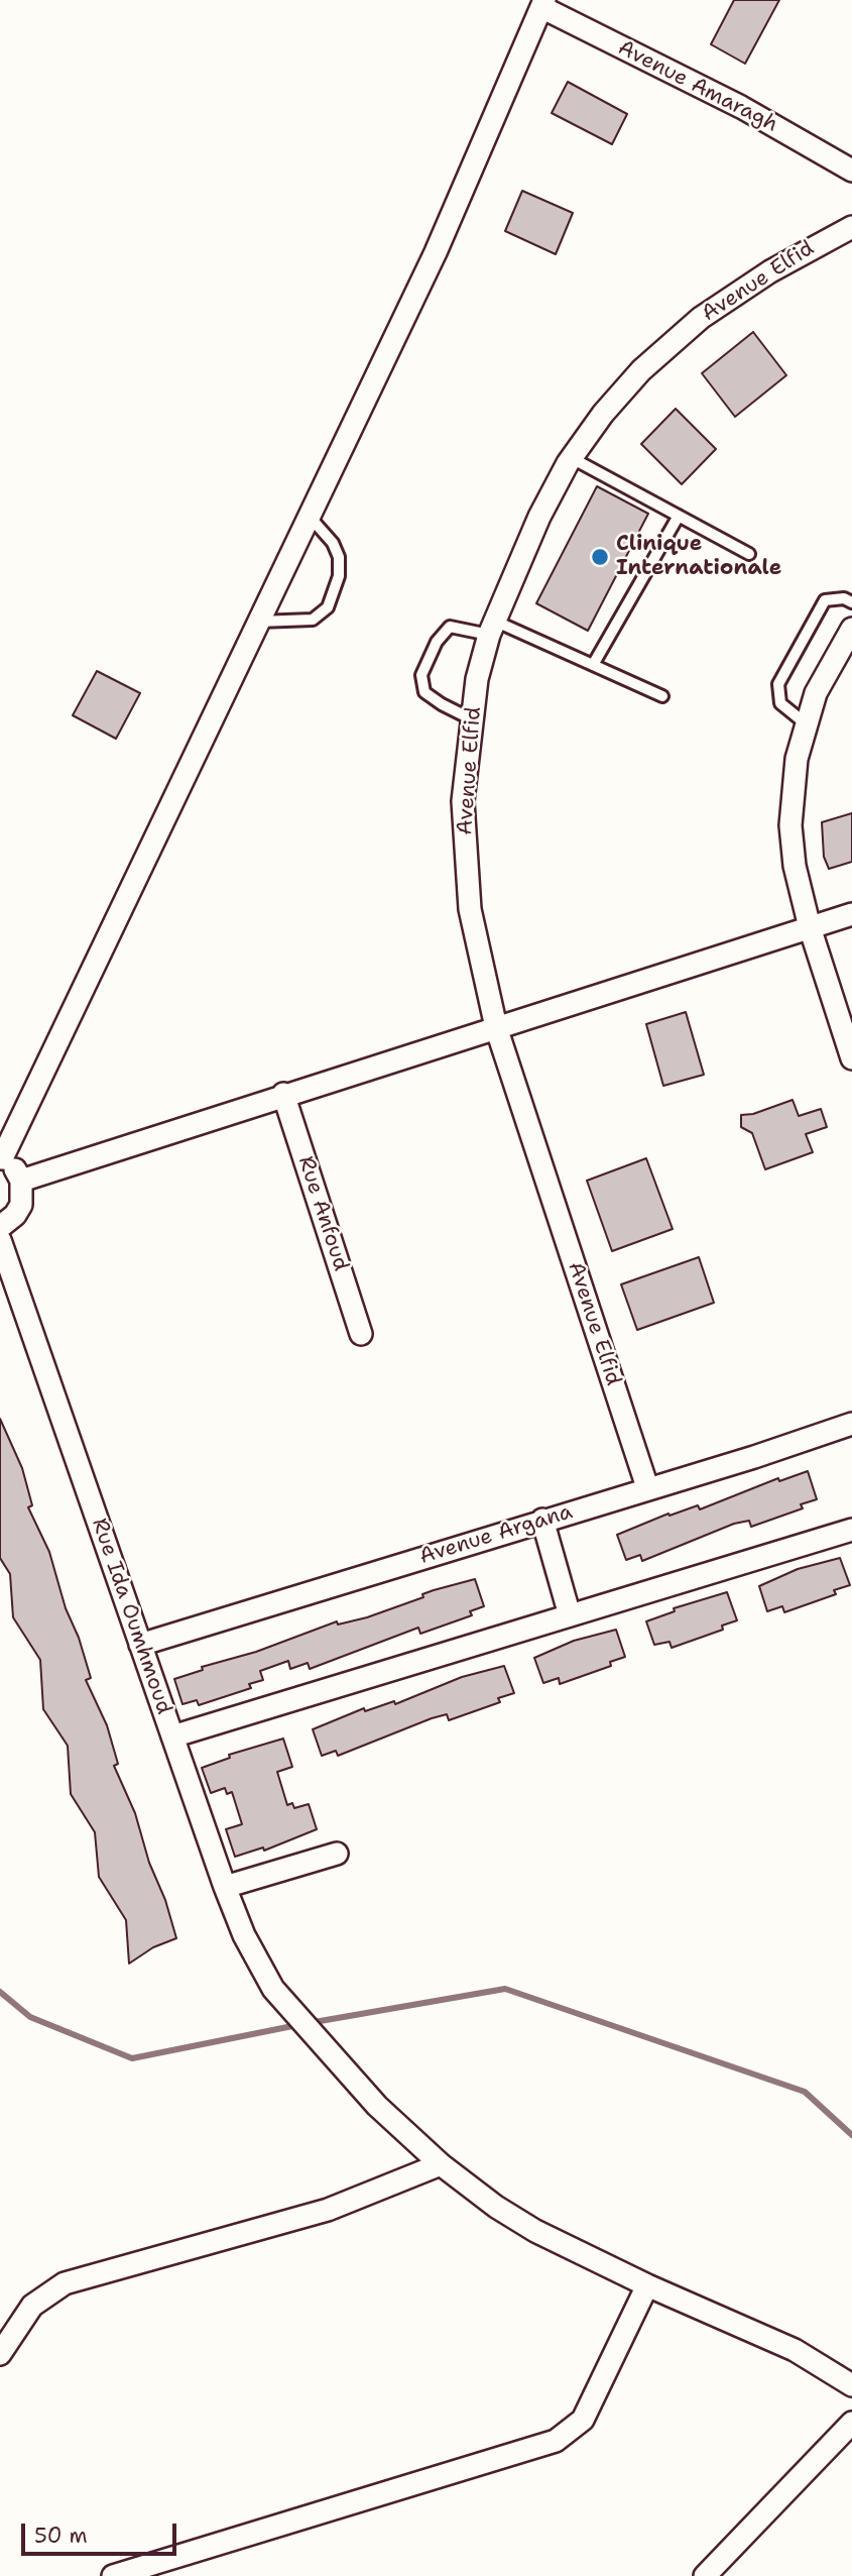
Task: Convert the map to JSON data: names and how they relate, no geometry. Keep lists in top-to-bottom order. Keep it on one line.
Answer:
{"streets":{"street":["Avenue Amaragh","Avenue Elfid","Rue Anfoud","Avenue Argana","Rue Ida Oumhmoud"]},"crossings":[["Avenue Elfid","Avenue Argana"],["Avenue Argana","Rue Ida Oumhmoud"]],"places":["Clinique Internationale"],"scale_bar":"50 m"}
